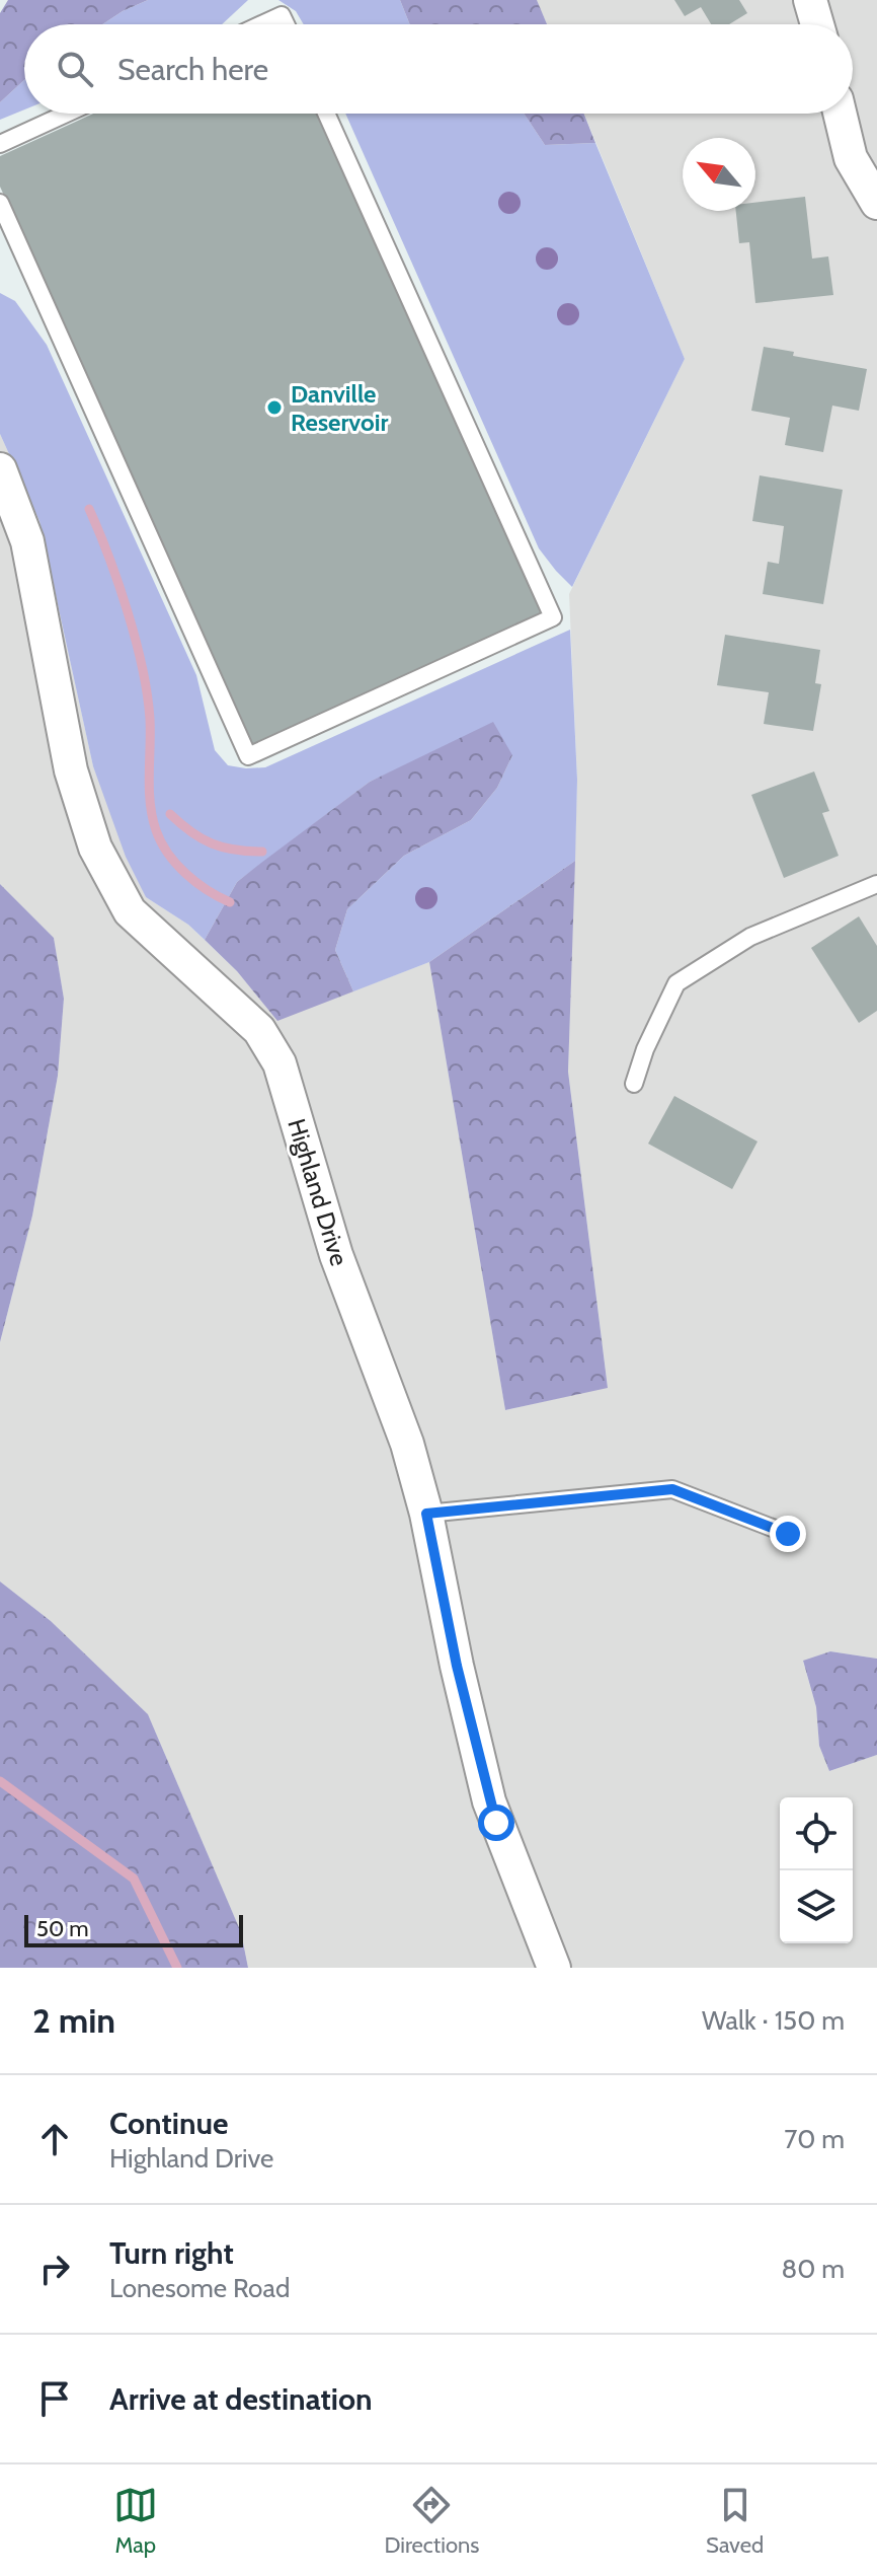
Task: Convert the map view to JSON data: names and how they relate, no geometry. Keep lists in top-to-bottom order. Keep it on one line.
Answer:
{"streets":{"street":["Highland Drive"]},"places":["Danville Reservoir"],"scale_bar":"50 m","north":"top left","page":{"search":"Search here","scale":"50 m","heading":["2 min","Walk · 150 m"],"list":[["Continue","Highland Drive","70 m"],["Turn right","Lonesome Road","80 m"],"Arrive at destination"],"nav":["Map","Directions","Saved"]}}
